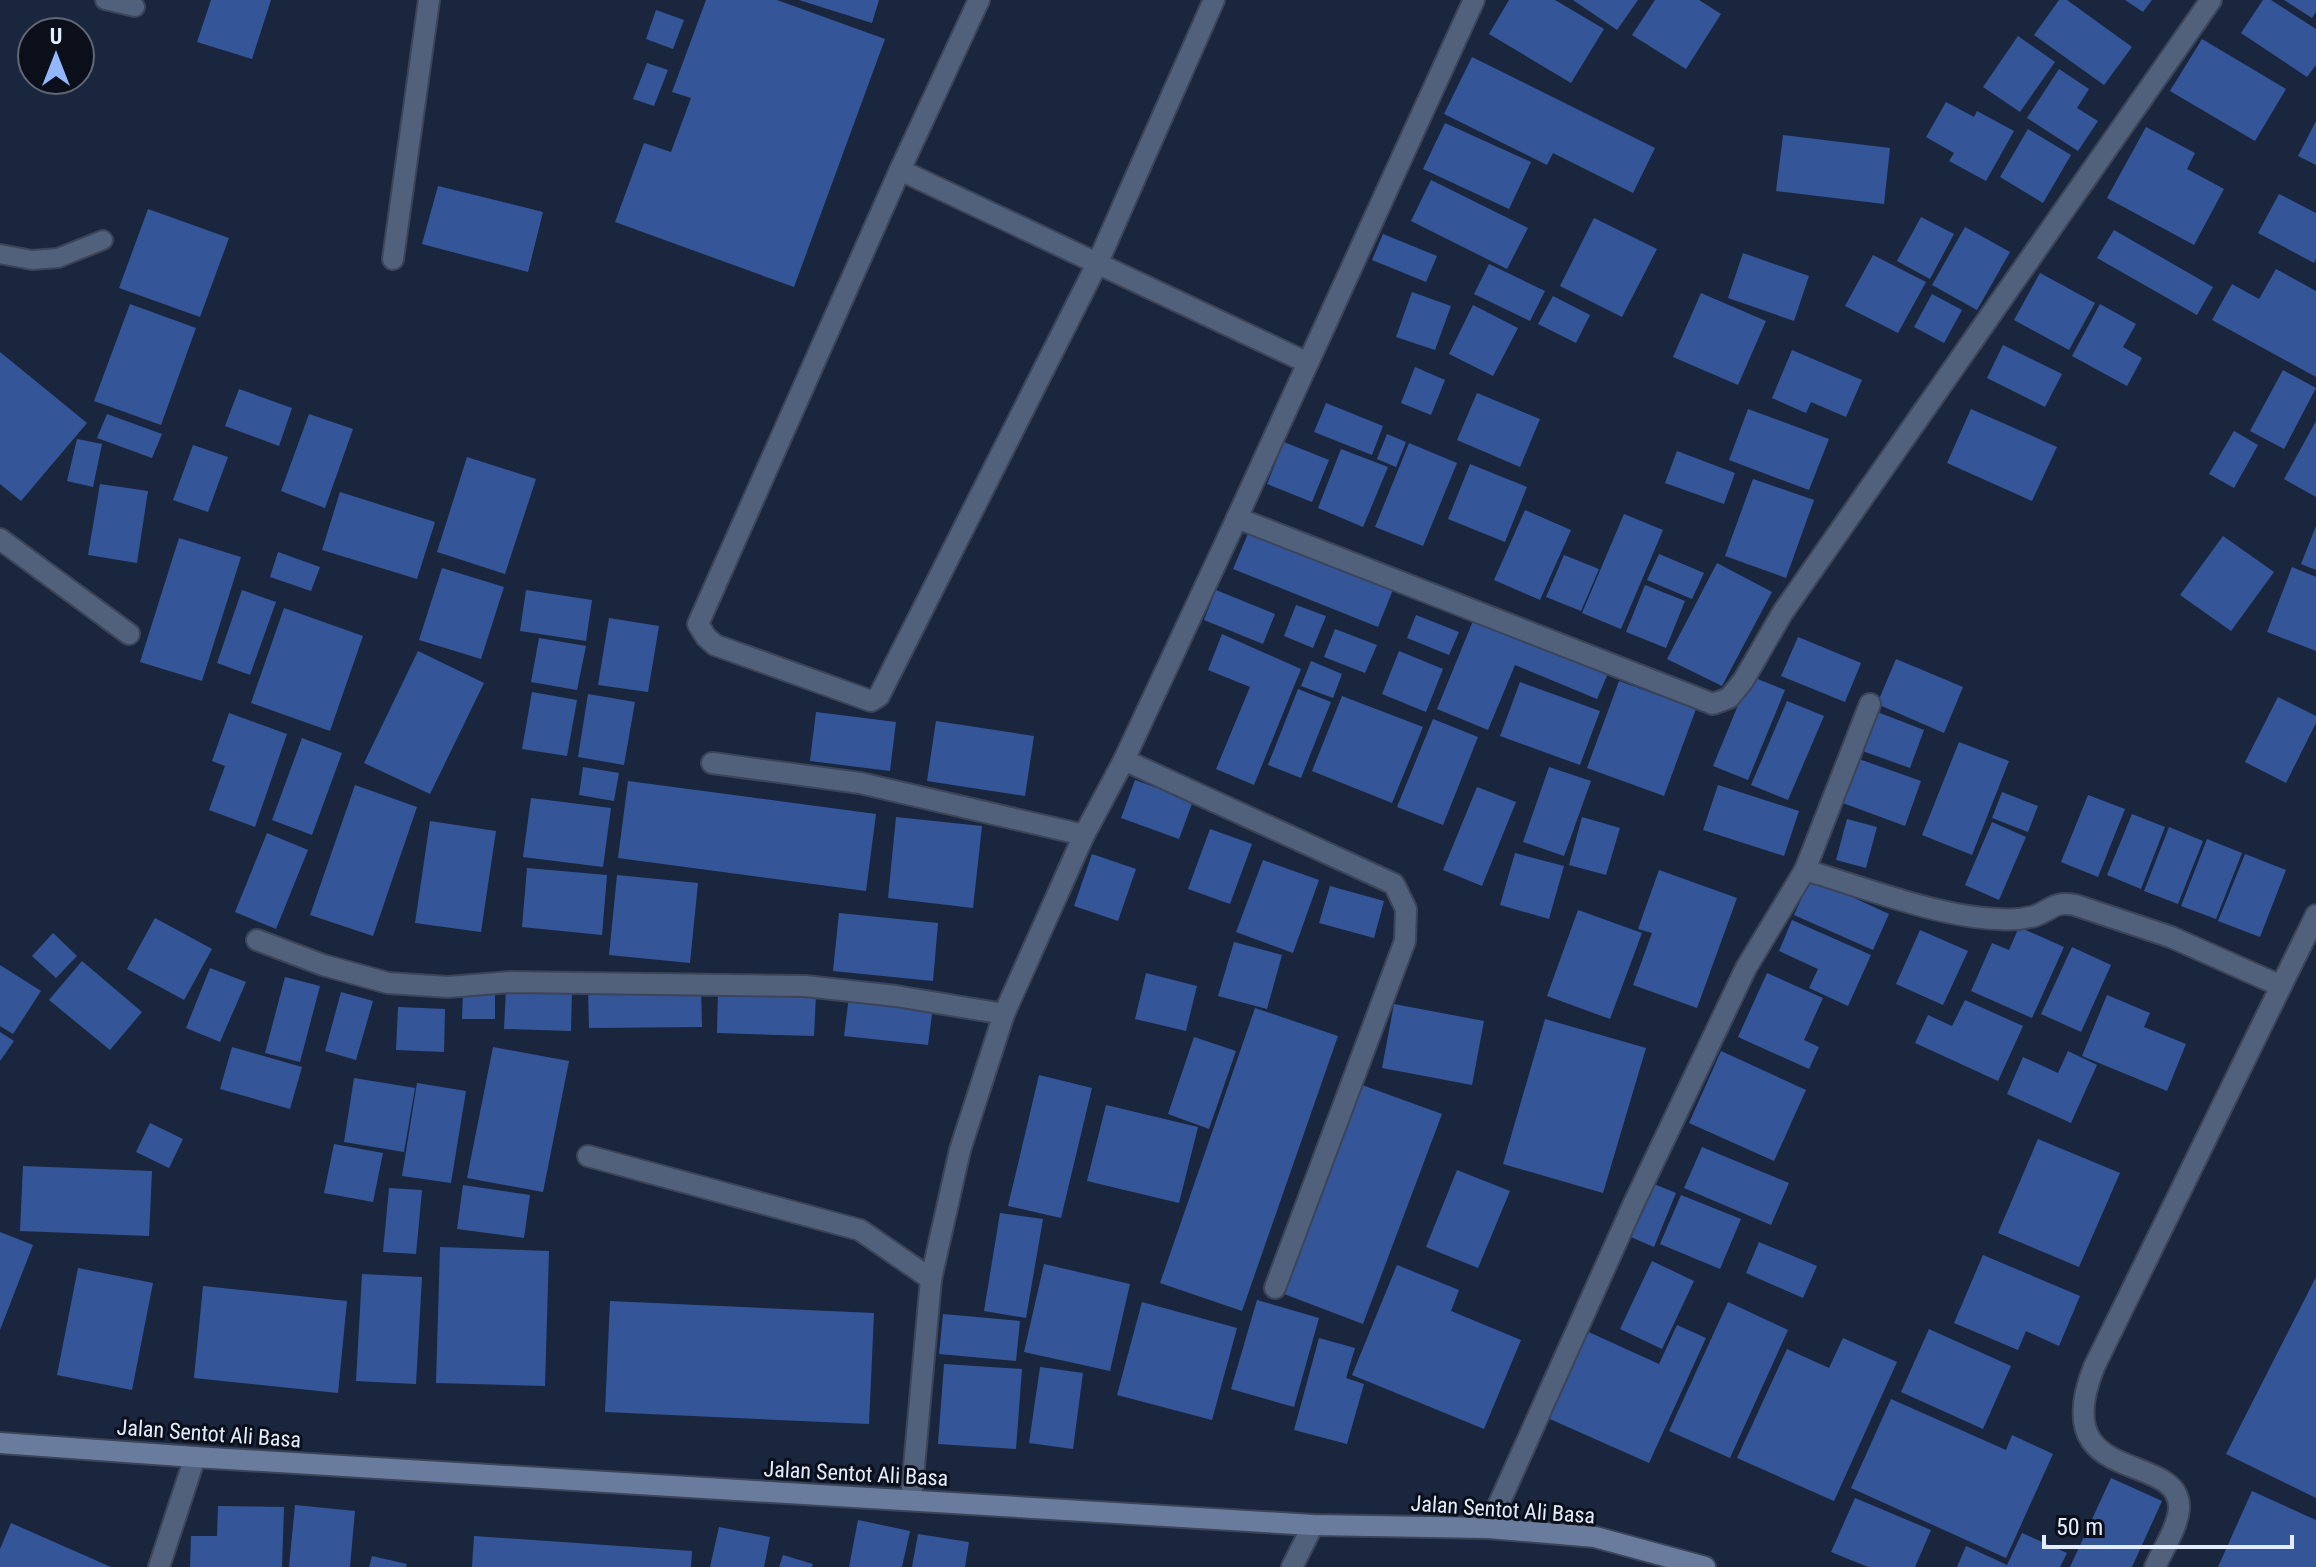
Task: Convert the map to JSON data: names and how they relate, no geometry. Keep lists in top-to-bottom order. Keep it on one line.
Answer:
{"streets":{"main road":["Jalan Sentot Ali Basa"]},"scale_bar":"50 m","north":"top"}
